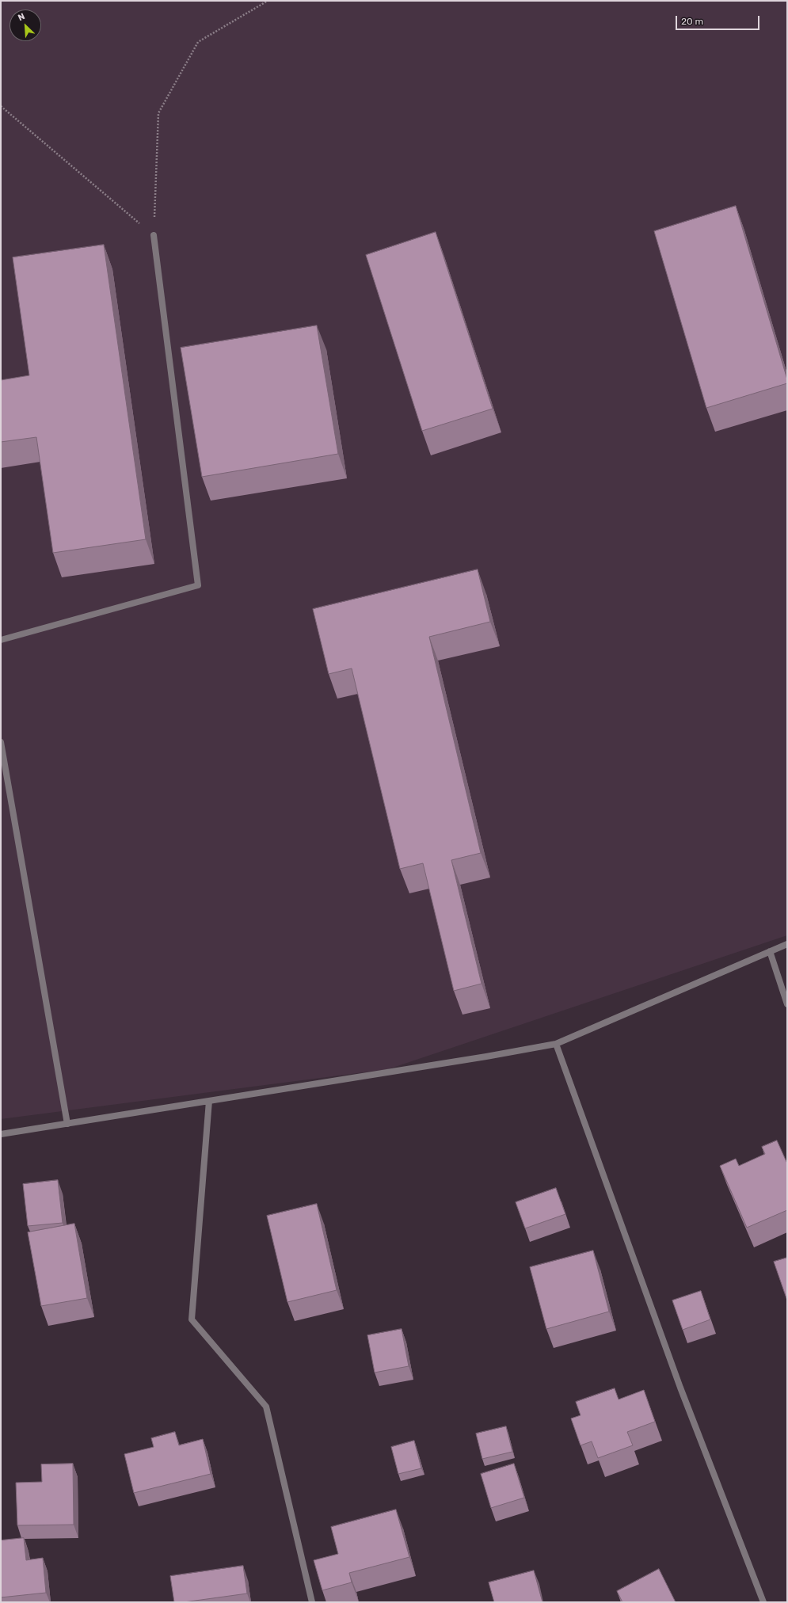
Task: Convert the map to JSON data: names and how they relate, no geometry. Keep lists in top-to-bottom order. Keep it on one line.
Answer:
{"scale_bar":"20 m","north":"top left"}
